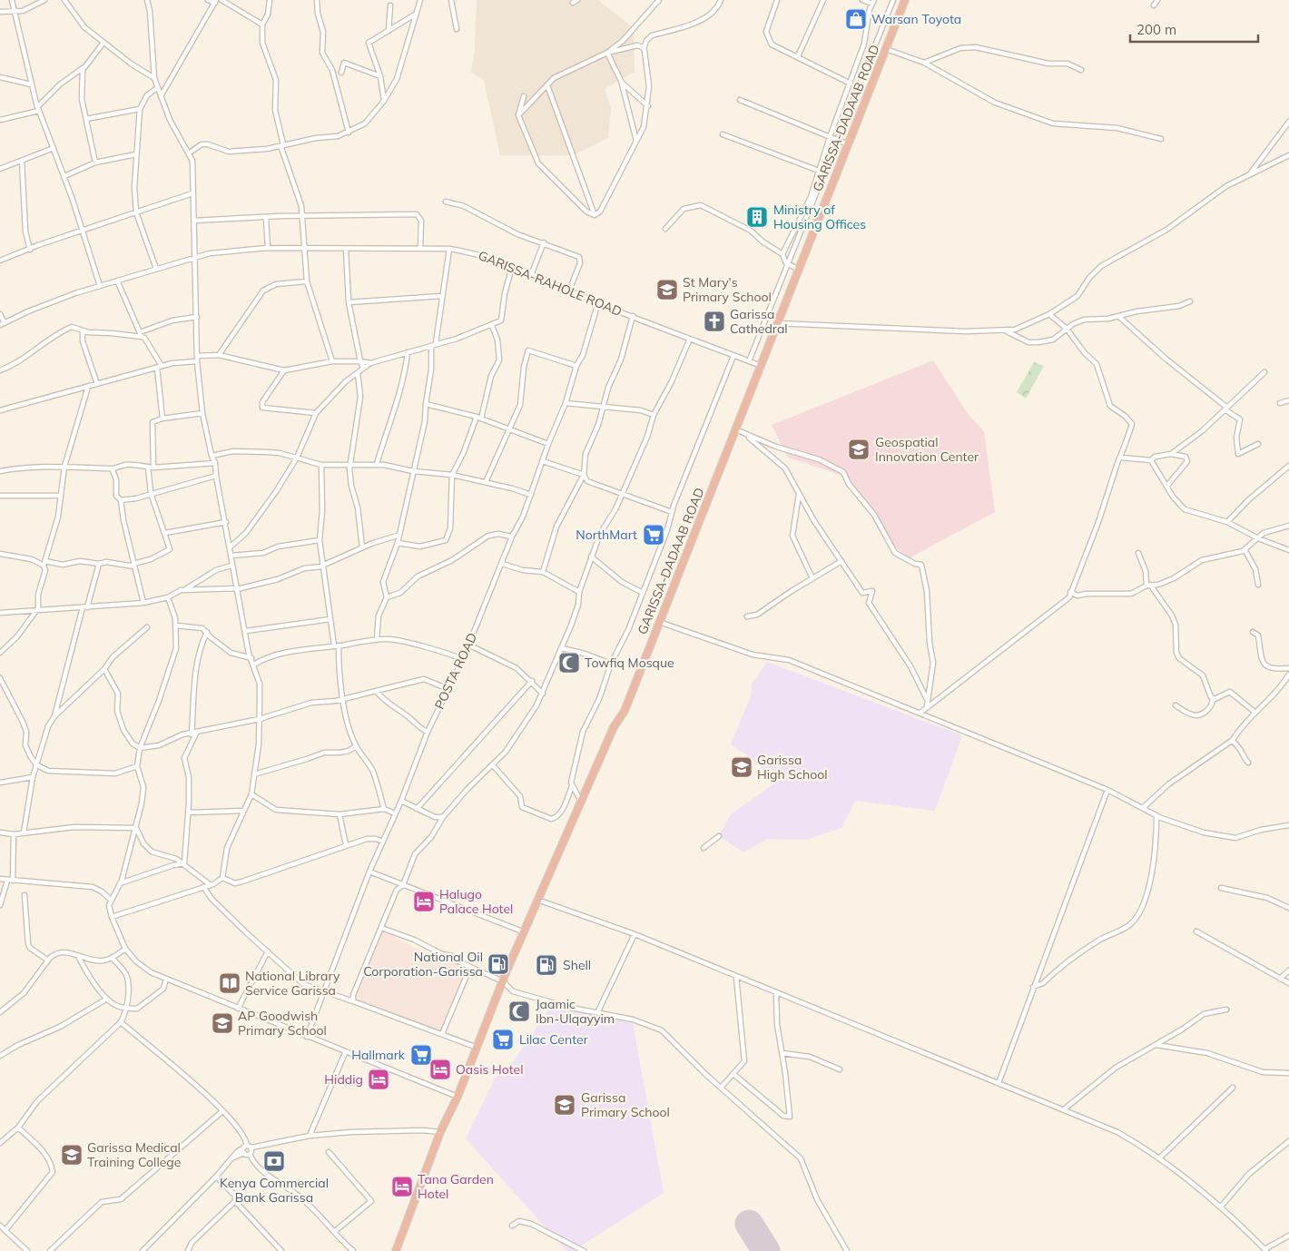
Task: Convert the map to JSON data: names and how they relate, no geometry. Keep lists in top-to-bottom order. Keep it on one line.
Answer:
{"streets":{"highway":["GARISSA-DADAAB ROAD"],"street":["GARISSA-RAHOLE ROAD","POSTA ROAD"]},"crossings":[["GARISSA-DADAAB ROAD","GARISSA-RAHOLE ROAD"],["GARISSA-RAHOLE ROAD","POSTA ROAD"]],"places":{"shop":["Warsan Toyota"],"building":["Ministry of Housing Offices"],"school or university":["St Mary's Primary School","Geospatial Innovation Center","Garissa High School","AP Goodwish Primary School","Garissa Primary School","Garissa Medical Training College"],"church":["Garissa Cathedral"],"supermarket":["NorthMart","Lilac Center","Hallmark"],"mosque":["Towfiq Mosque","Jaamic Ibn-Ulqayyim"],"hotel":["Halugo Palace Hotel","Oasis Hotel","Hiddig","Tana Garden Hotel"],"fuel station":["National Oil Corporation-Garissa","Shell"],"library":["National Library Service Garissa"],"bank":["Kenya Commercial Bank Garissa"]},"scale_bar":"200 m"}
